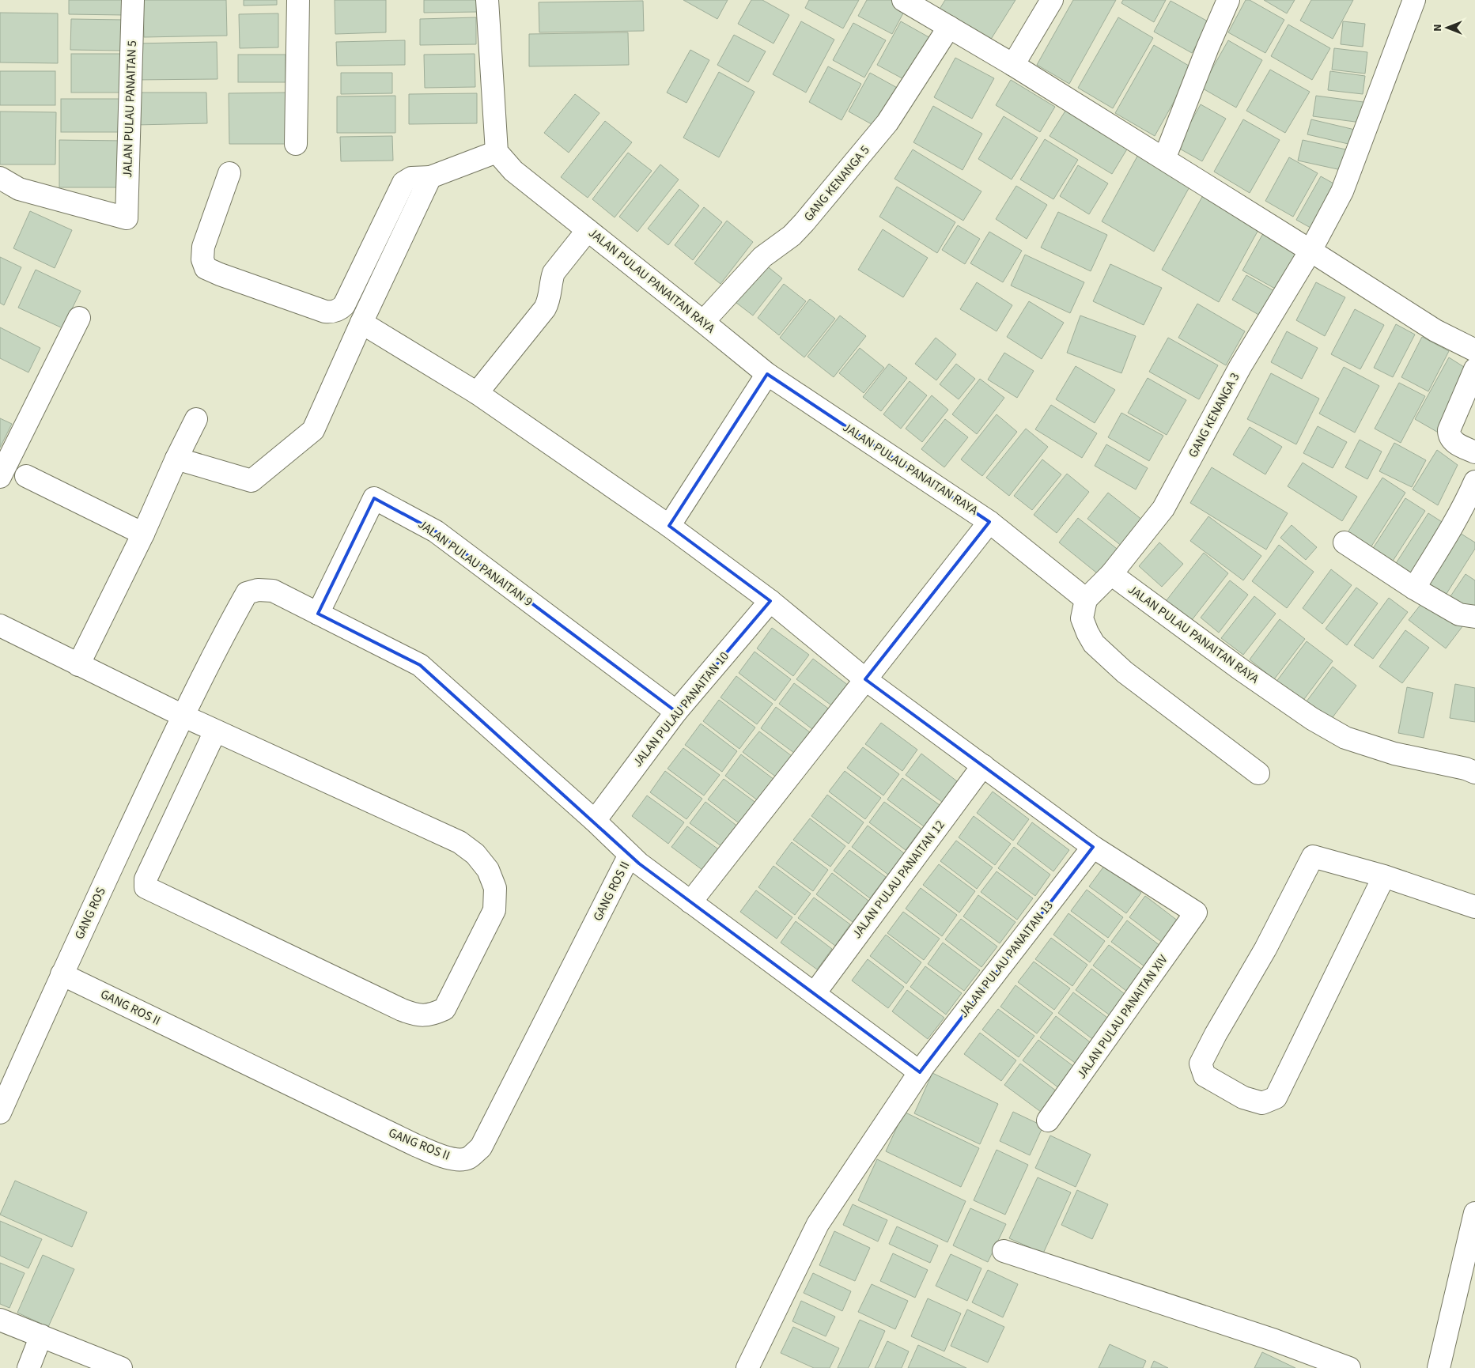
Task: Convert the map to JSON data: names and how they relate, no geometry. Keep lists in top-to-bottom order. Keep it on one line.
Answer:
{"streets":{"street":["JALAN PULAU PANAITAN 5","GANG KENANGA 5","JALAN PULAU PANAITAN RAYA","GANG KENANGA 3","JALAN PULAU PANAITAN 9","JALAN PULAU PANAITAN 10","JALAN PULAU PANAITAN 12","GANG ROS II","GANG ROS","JALAN PULAU PANAITAN 13","JALAN PULAU PANAITAN XIV"]},"crossings":[["GANG KENANGA 5","JALAN PULAU PANAITAN RAYA"],["JALAN PULAU PANAITAN RAYA","GANG KENANGA 3"],["JALAN PULAU PANAITAN 9","JALAN PULAU PANAITAN 10"],["JALAN PULAU PANAITAN 9","GANG ROS"],["GANG ROS II","GANG ROS"],["JALAN PULAU PANAITAN 13","JALAN PULAU PANAITAN XIV"]],"north":"left"}
